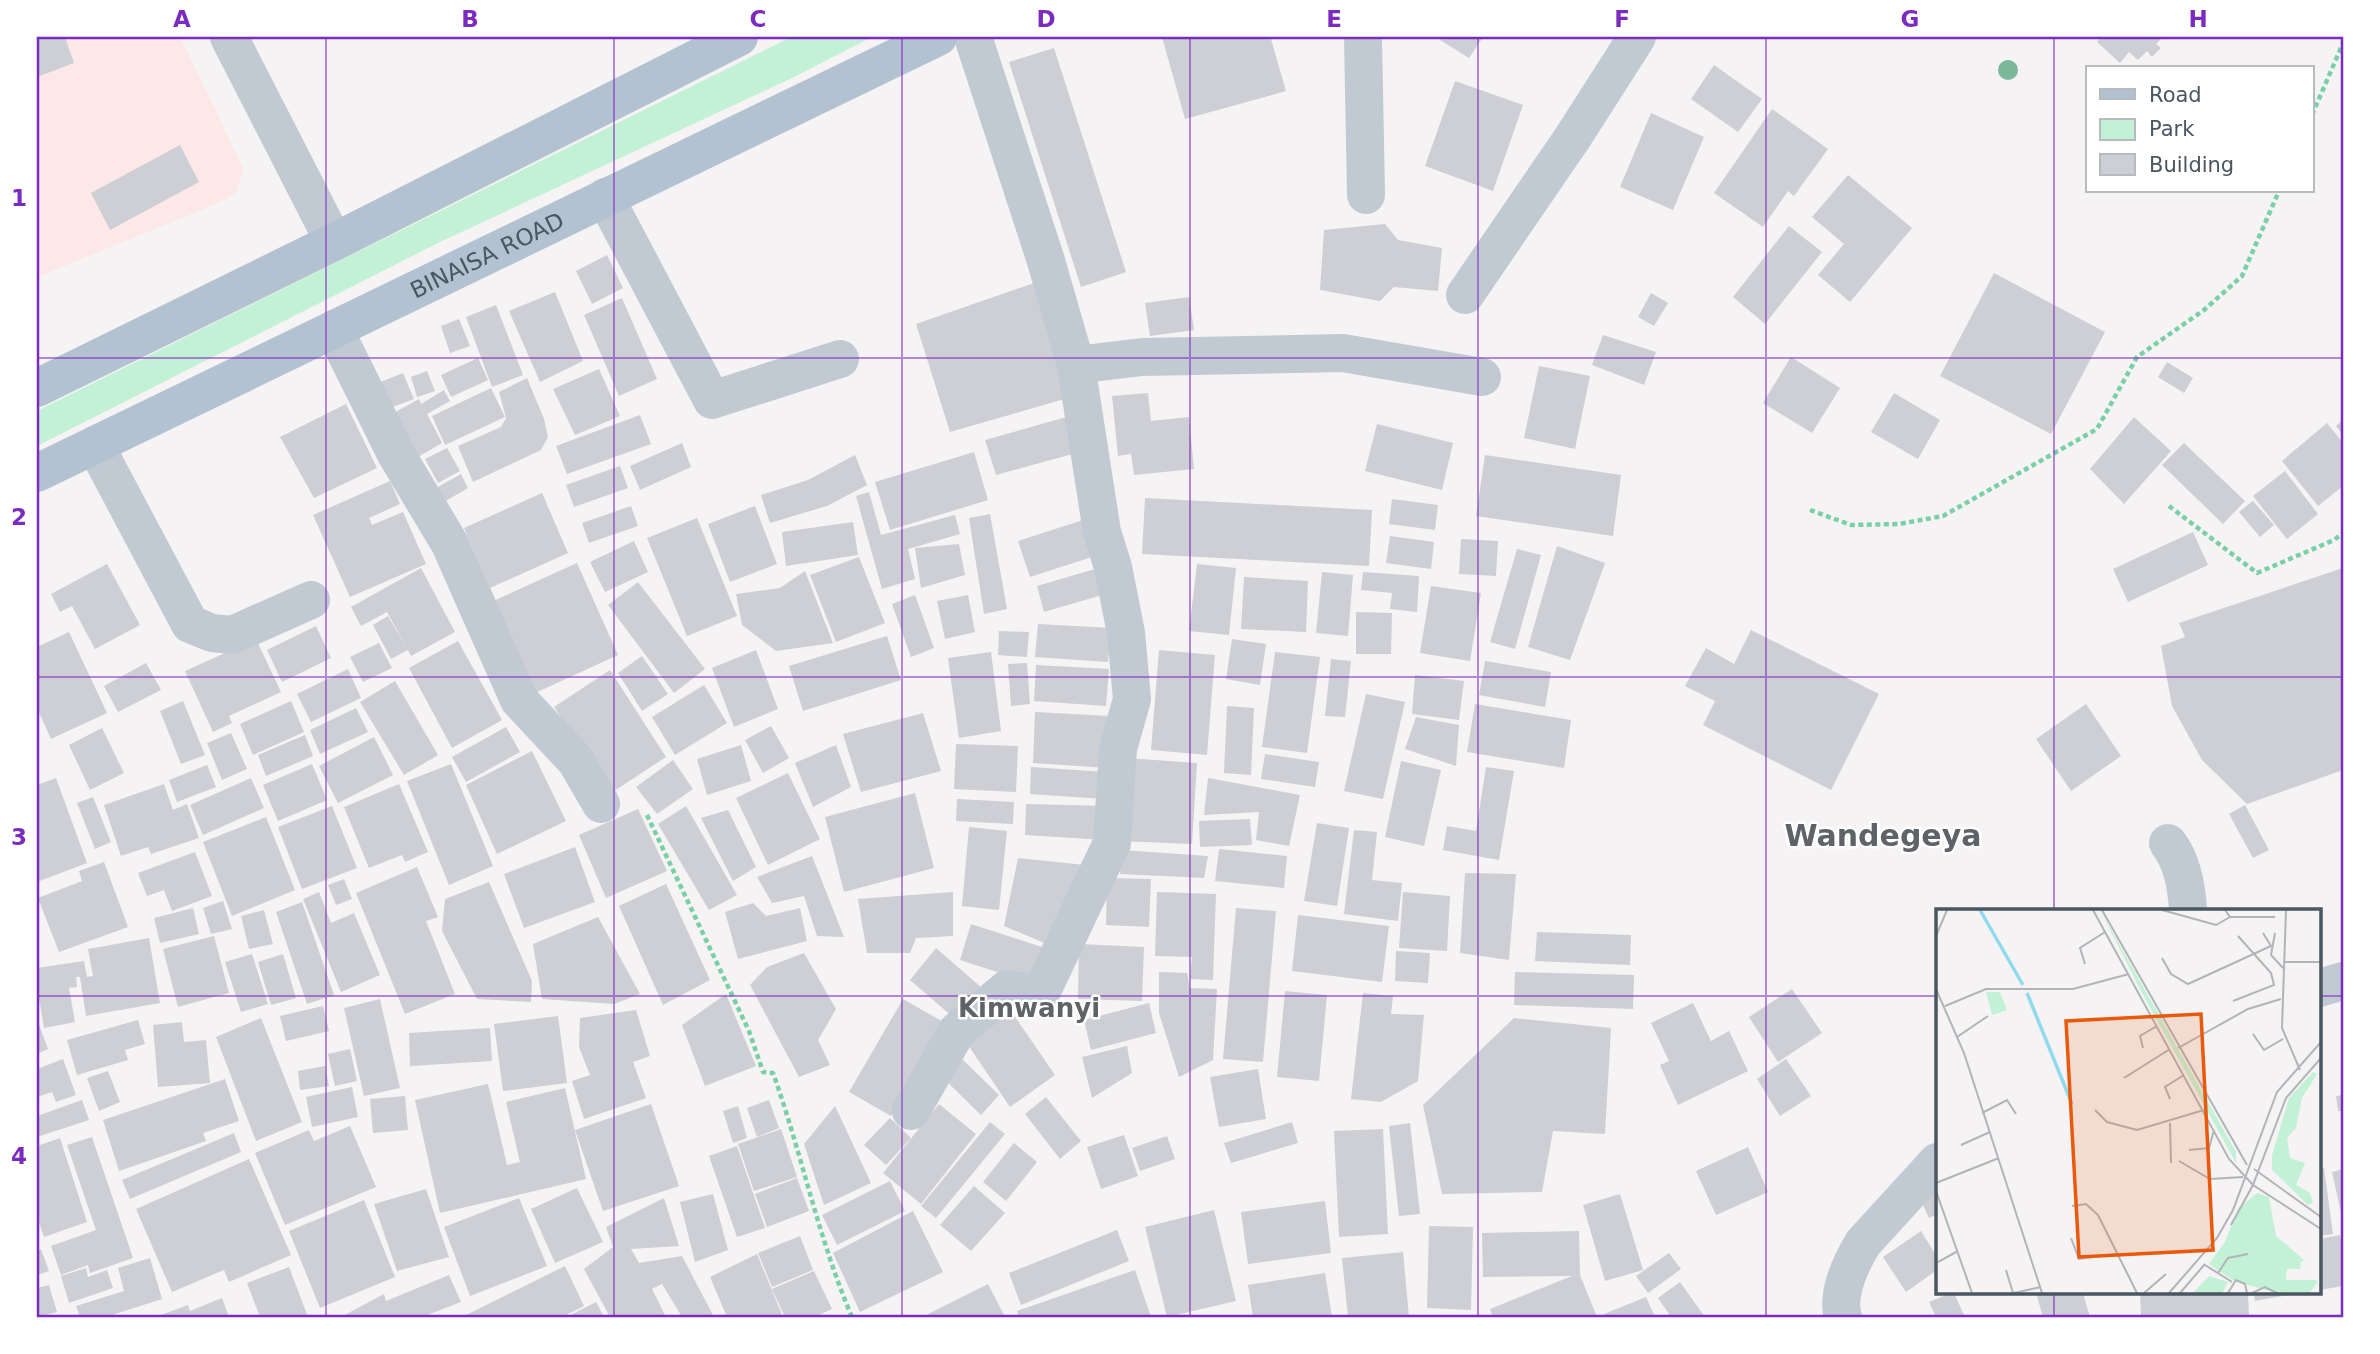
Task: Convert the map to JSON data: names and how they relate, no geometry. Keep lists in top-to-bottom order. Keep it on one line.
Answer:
{"streets":{"main road":["BINAISA ROAD"]},"districts":["Wandegeya","Kimwanyi"],"legend":["Road","Park","Building"],"grid":{"columns":["A","B","C","D","E","F","G","H"],"rows":["1","2","3","4"]}}
